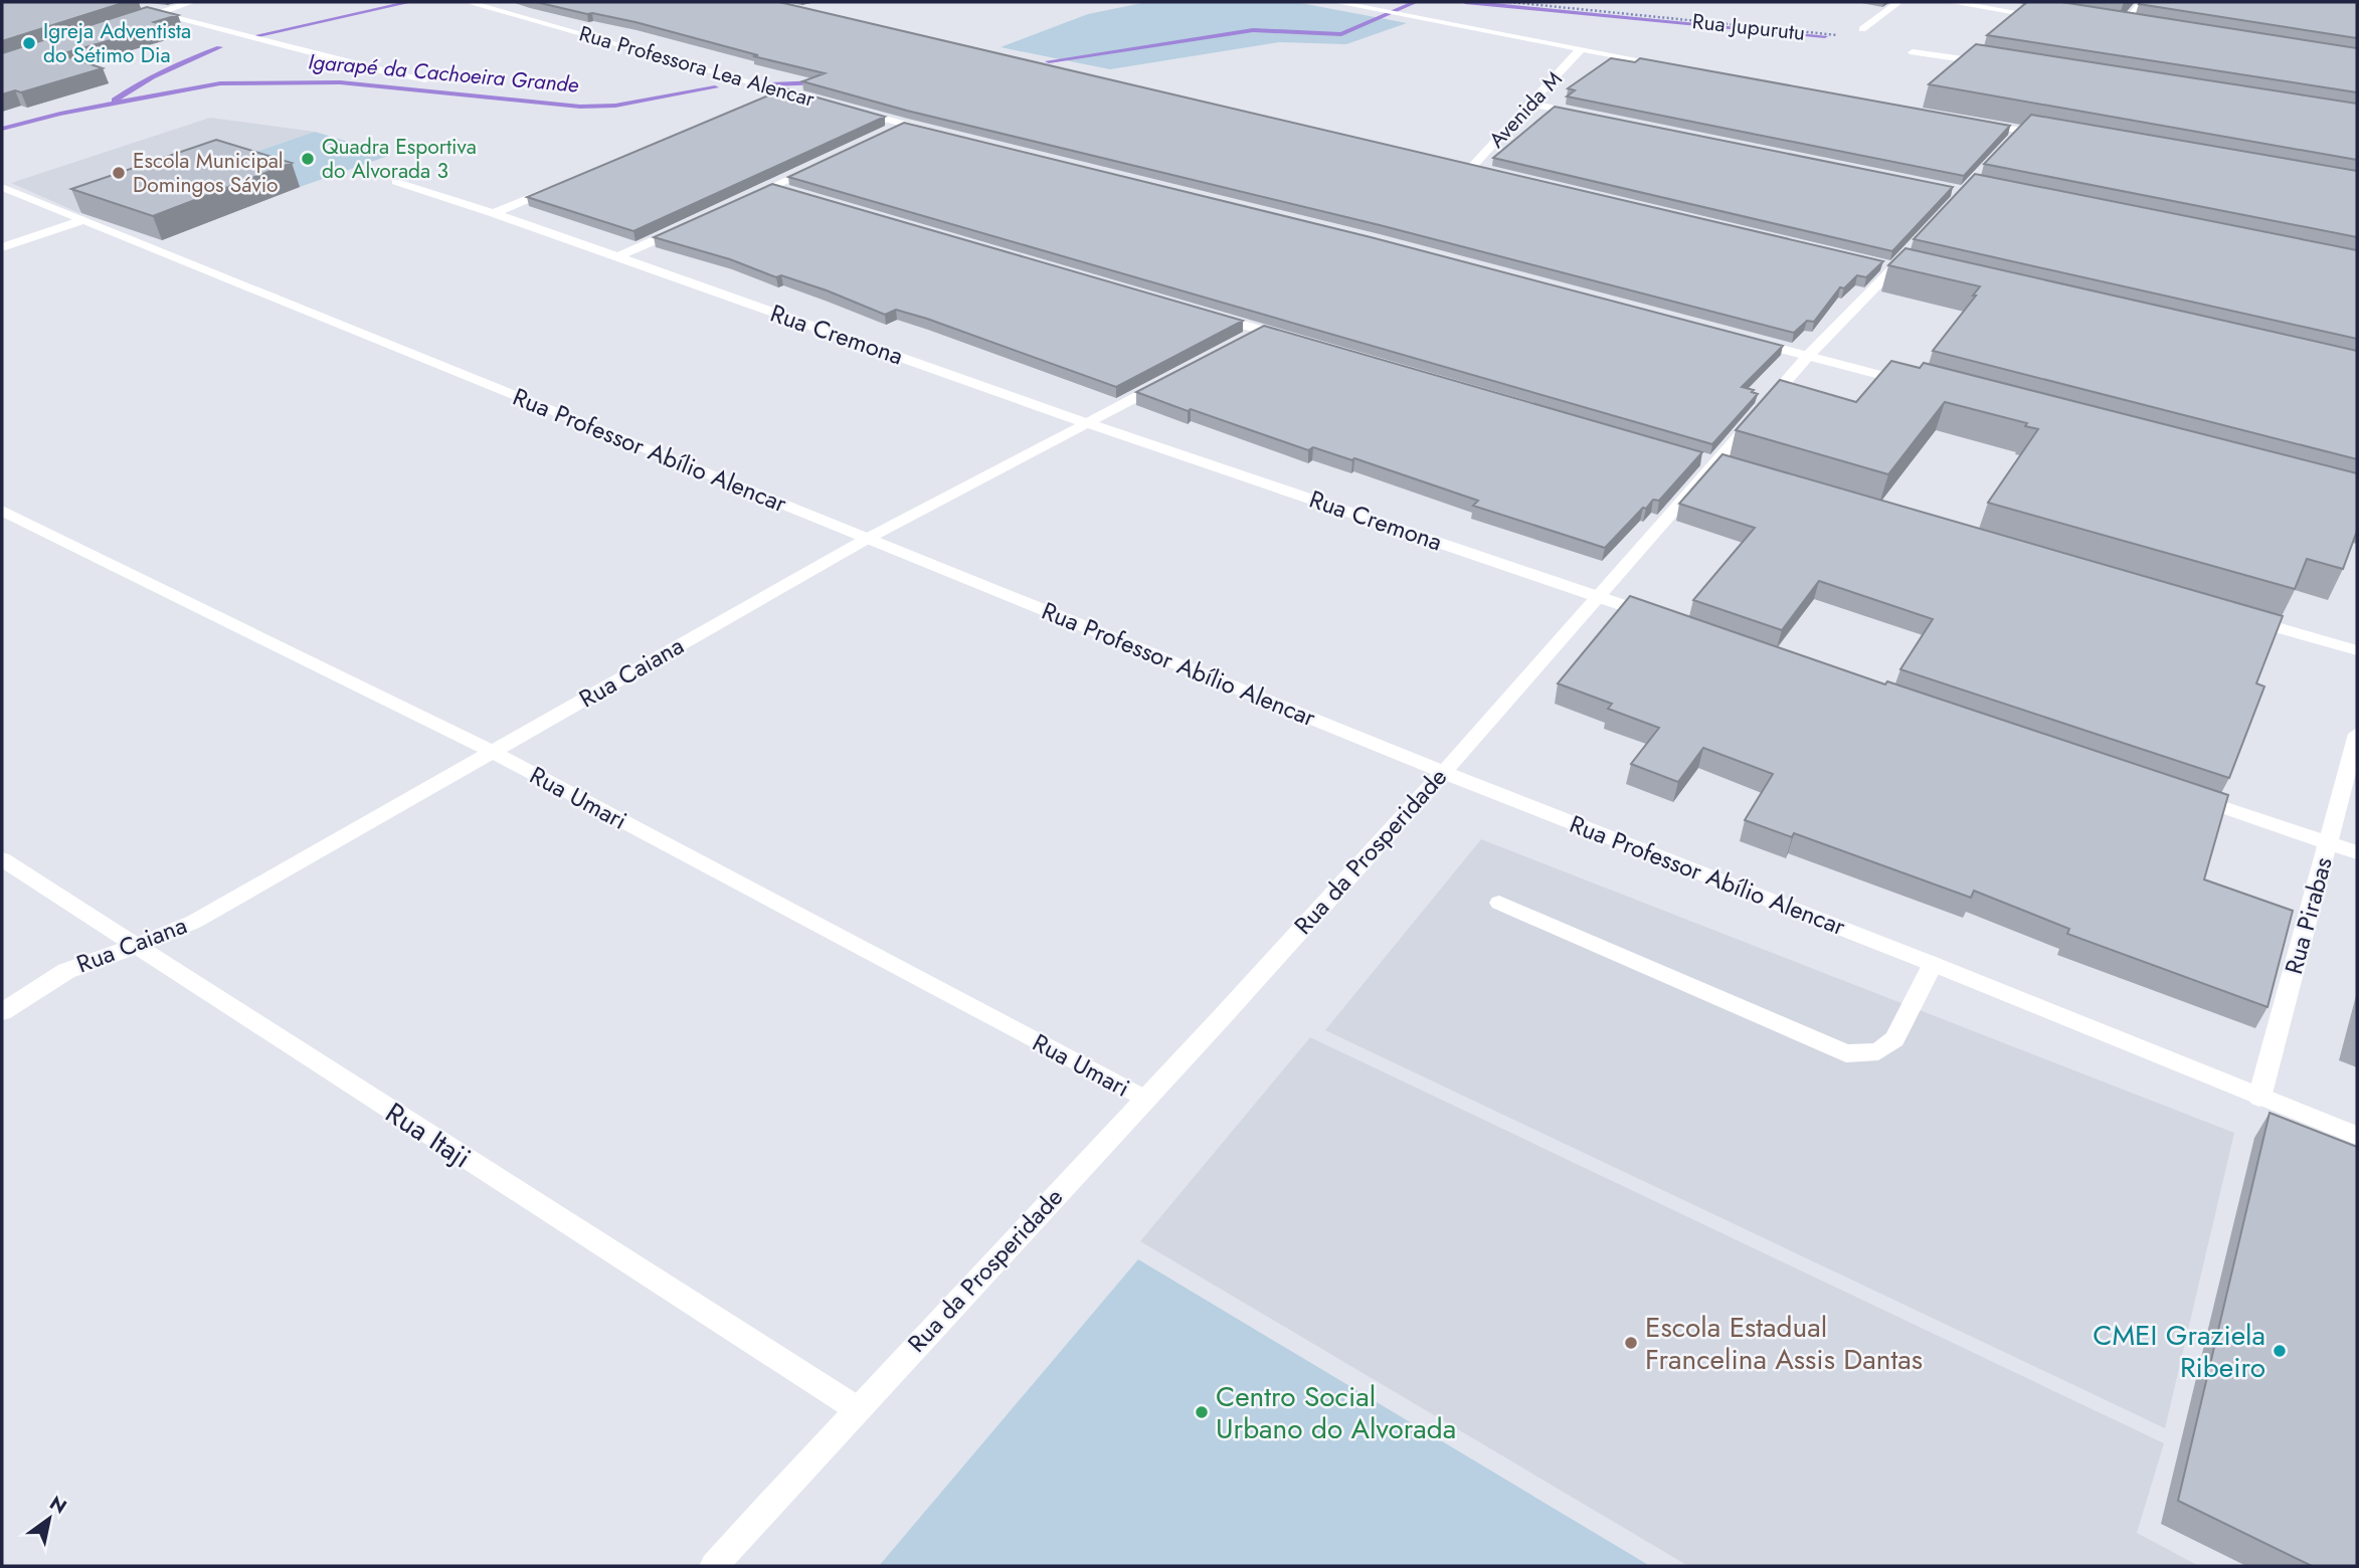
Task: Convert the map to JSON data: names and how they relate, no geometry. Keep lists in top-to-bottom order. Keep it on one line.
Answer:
{"streets":{"street":["Rua Professora Lea Alencar","Avenida M","Rua Cremona","Rua Professor Abílio Alencar","Rua Caiana","Rua Umari","Rua da Prosperidade","Rua Pirabas","Rua Itaji"],"path":["Rua Jupurutu"]},"crossings":[["Rua Cremona","Rua Caiana"],["Rua Cremona","Rua da Prosperidade"],["Rua Professor Abílio Alencar","Rua Caiana"],["Rua Professor Abílio Alencar","Rua da Prosperidade"],["Rua Professor Abílio Alencar","Rua Pirabas"],["Rua Caiana","Rua Umari"],["Rua Caiana","Rua Itaji"],["Rua Umari","Rua da Prosperidade"],["Rua da Prosperidade","Rua Itaji"]],"water":["Igarapé da Cachoeira Grande"],"places":["Igreja Adventista do Sétimo Dia","Quadra Esportiva do Alvorada 3","Escola Municipal Domingos Sávio","Escola Estadual Francelina Assis Dantas","CMEI Graziela Ribeiro","Centro Social Urbano do Alvorada"],"north":"top right"}
